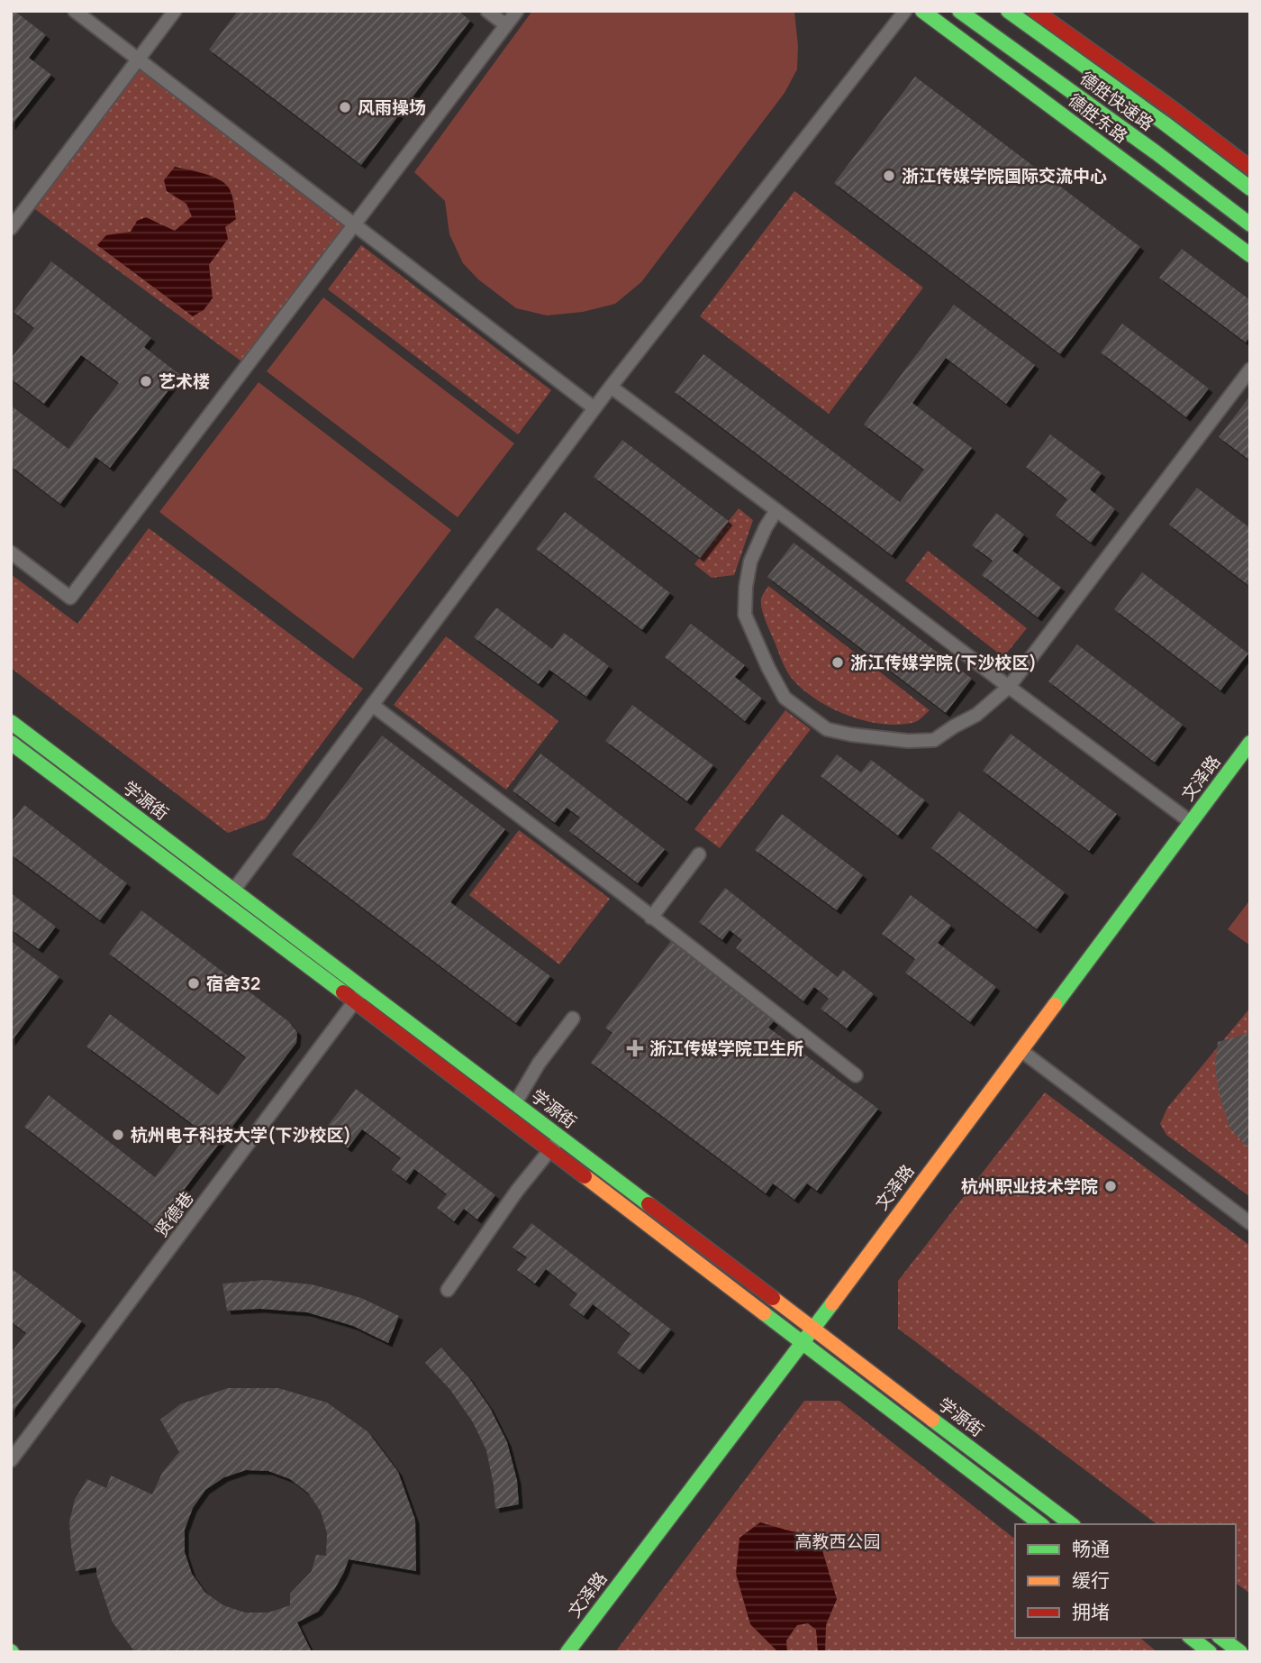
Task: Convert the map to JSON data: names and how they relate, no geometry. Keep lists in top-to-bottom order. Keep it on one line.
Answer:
{"streets":{"main road":["德胜快速路","德胜东路","文泽路","学源街"],"street":["贤德巷"]},"crossings":[["文泽路","学源街"],["学源街","贤德巷"]],"parks":["高教西公园"],"places":{"other":["风雨操场","浙江传媒学院国际交流中心","艺术楼","浙江传媒学院(下沙校区)","宿舍32","杭州电子科技大学(下沙校区)","杭州职业技术学院"],"health":["浙江传媒学院卫生所"]},"legend":["畅通","缓行","拥堵"]}
